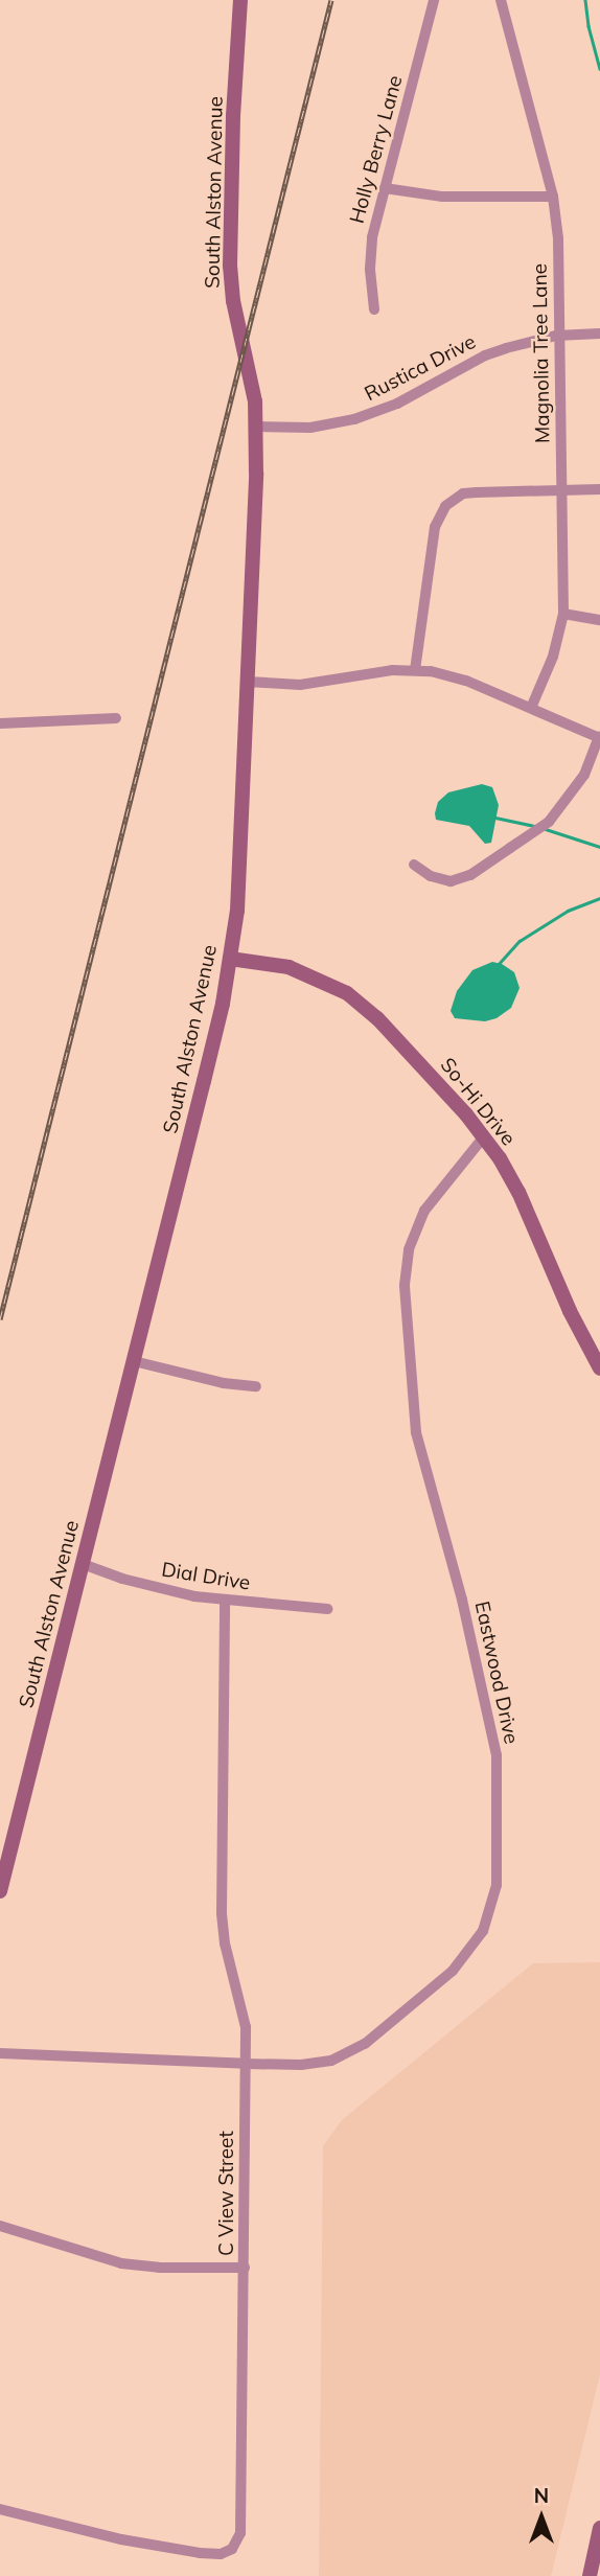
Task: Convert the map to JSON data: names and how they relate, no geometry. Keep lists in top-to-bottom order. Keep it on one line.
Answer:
{"streets":{"street":["Holly Berry Lane","South Alston Avenue","Magnolia Tree Lane","Rustica Drive","So-Hi Drive","Dial Drive","Eastwood Drive","C View Street"]},"crossings":[["South Alston Avenue","Rustica Drive"],["South Alston Avenue","So-Hi Drive"],["South Alston Avenue","Dial Drive"],["Magnolia Tree Lane","Rustica Drive"],["So-Hi Drive","Eastwood Drive"],["Dial Drive","C View Street"],["Eastwood Drive","C View Street"]],"north":"top"}
